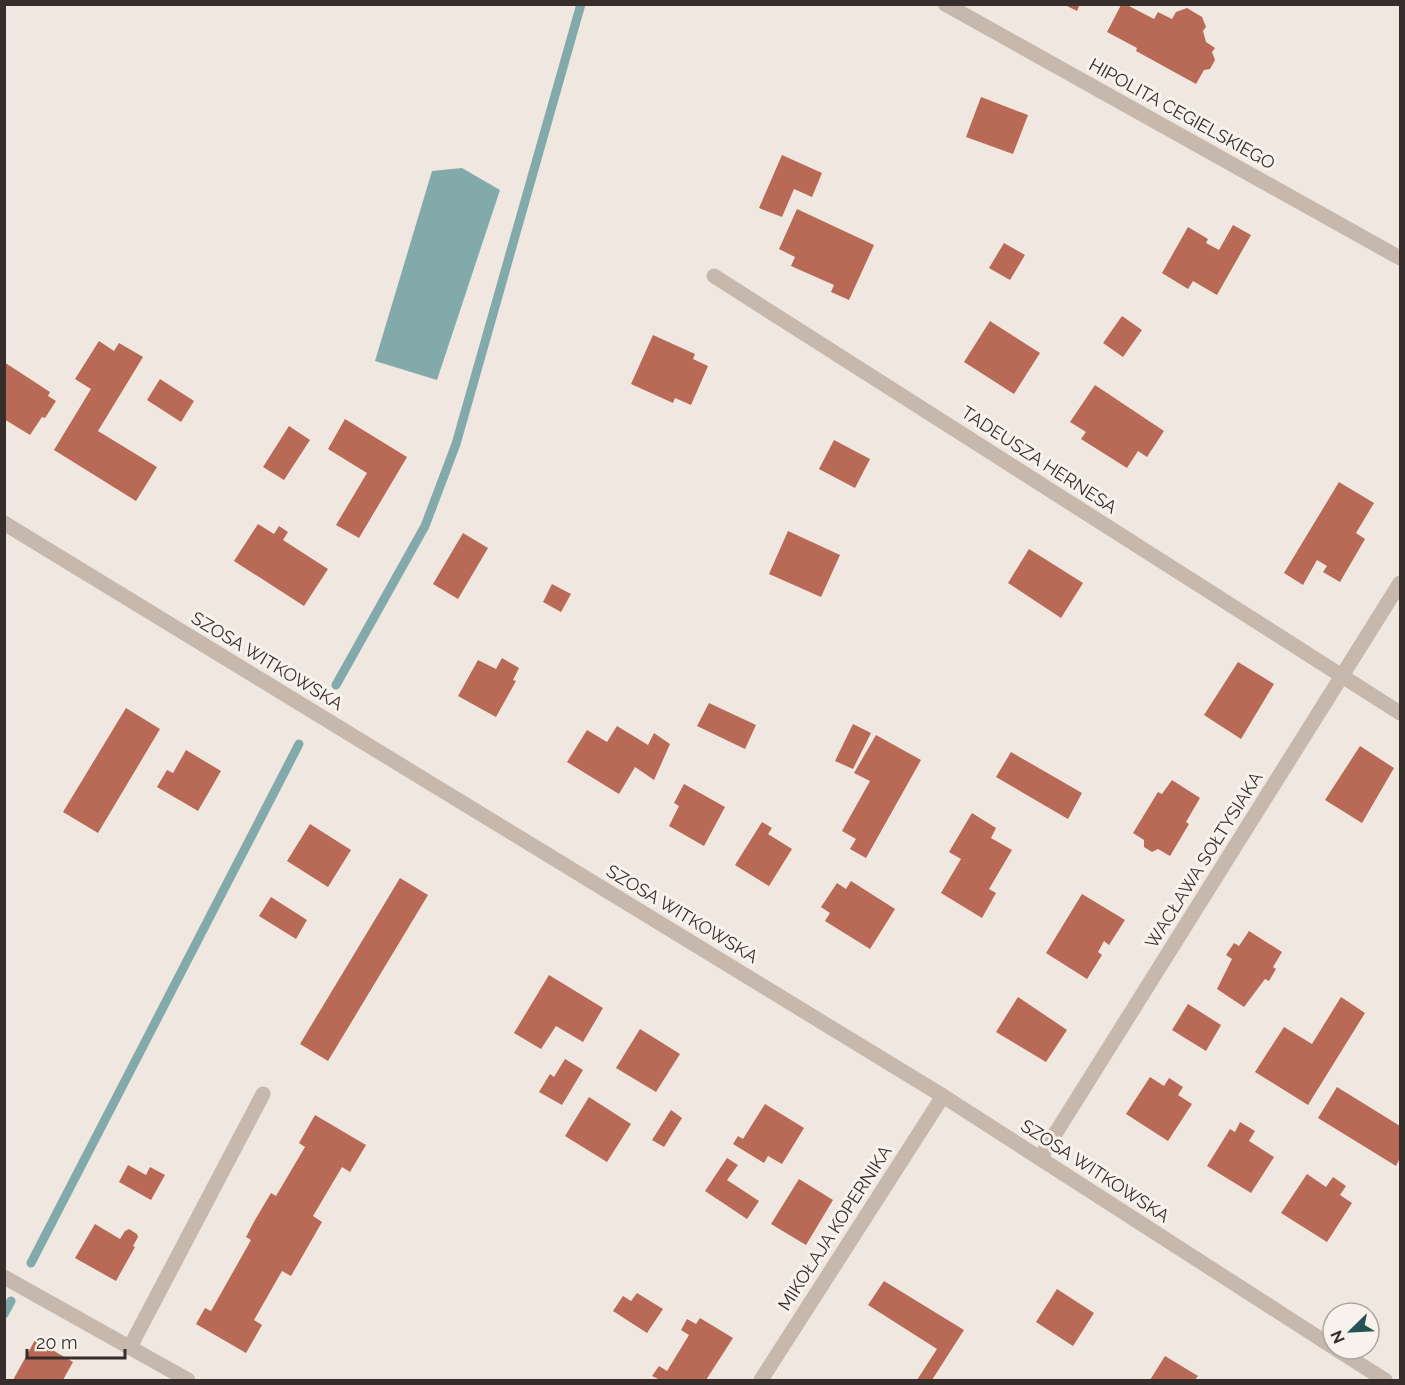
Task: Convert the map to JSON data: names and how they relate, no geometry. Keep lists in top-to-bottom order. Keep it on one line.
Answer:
{"streets":{"street":["HIPOLITA CEGIELSKIEGO","TADEUSZA HERNESA","SZOSA WITKOWSKA","WACŁAWA SOŁTYSIAKA","MIKOŁAJA KOPERNIKA"]},"crossings":[["TADEUSZA HERNESA","WACŁAWA SOŁTYSIAKA"],["SZOSA WITKOWSKA","WACŁAWA SOŁTYSIAKA"],["SZOSA WITKOWSKA","MIKOŁAJA KOPERNIKA"]],"scale_bar":"20 m","north":"bottom left"}
